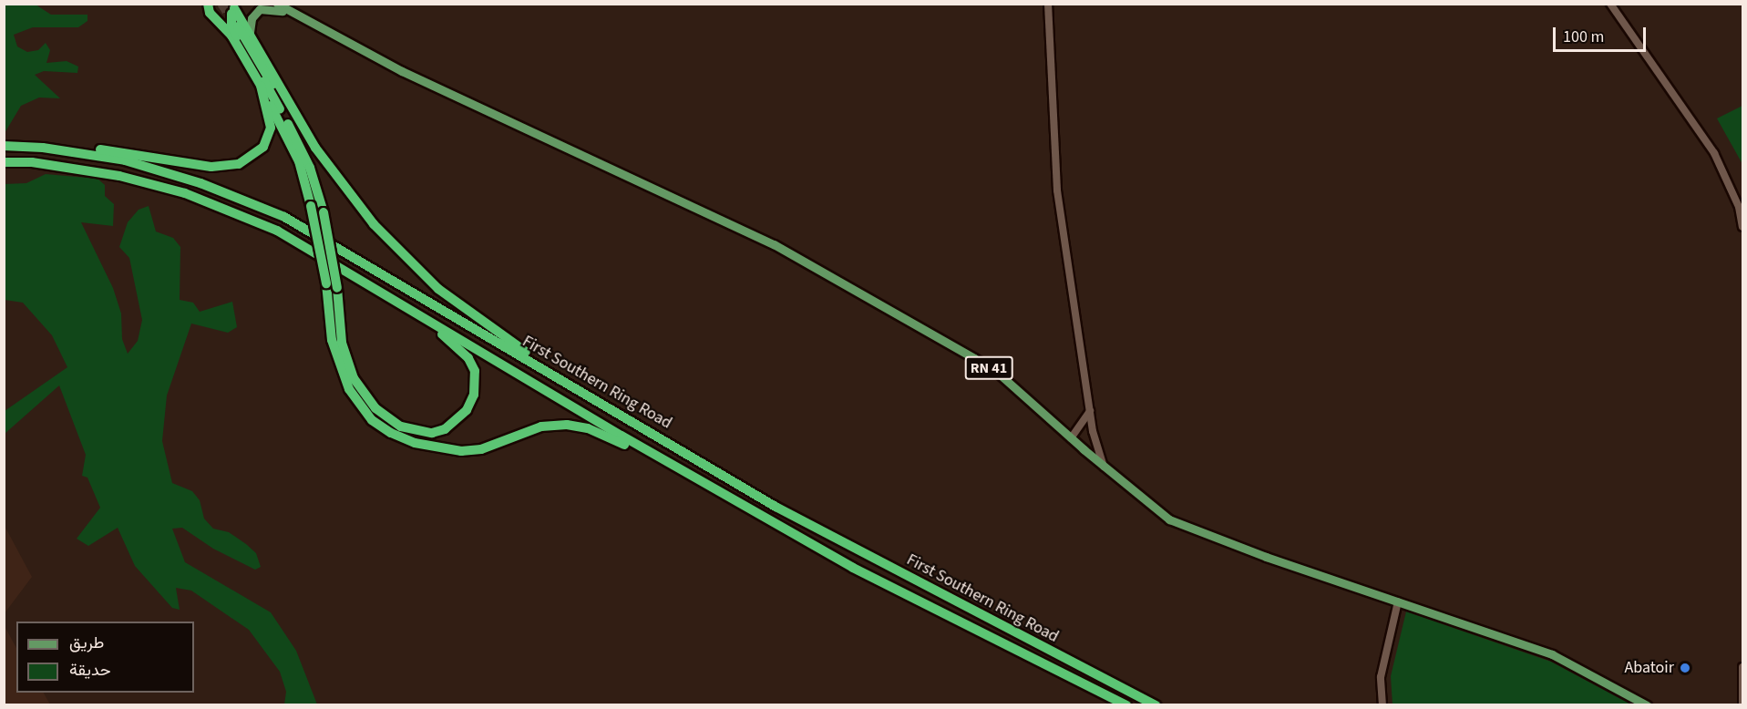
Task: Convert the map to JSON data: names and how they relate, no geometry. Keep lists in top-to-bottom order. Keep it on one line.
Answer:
{"streets":{"highway":["First Southern Ring Road"],"main road":["RN 41"]},"places":["Abatoir"],"legend":["طريق","حديقة"],"scale_bar":"100 m"}
